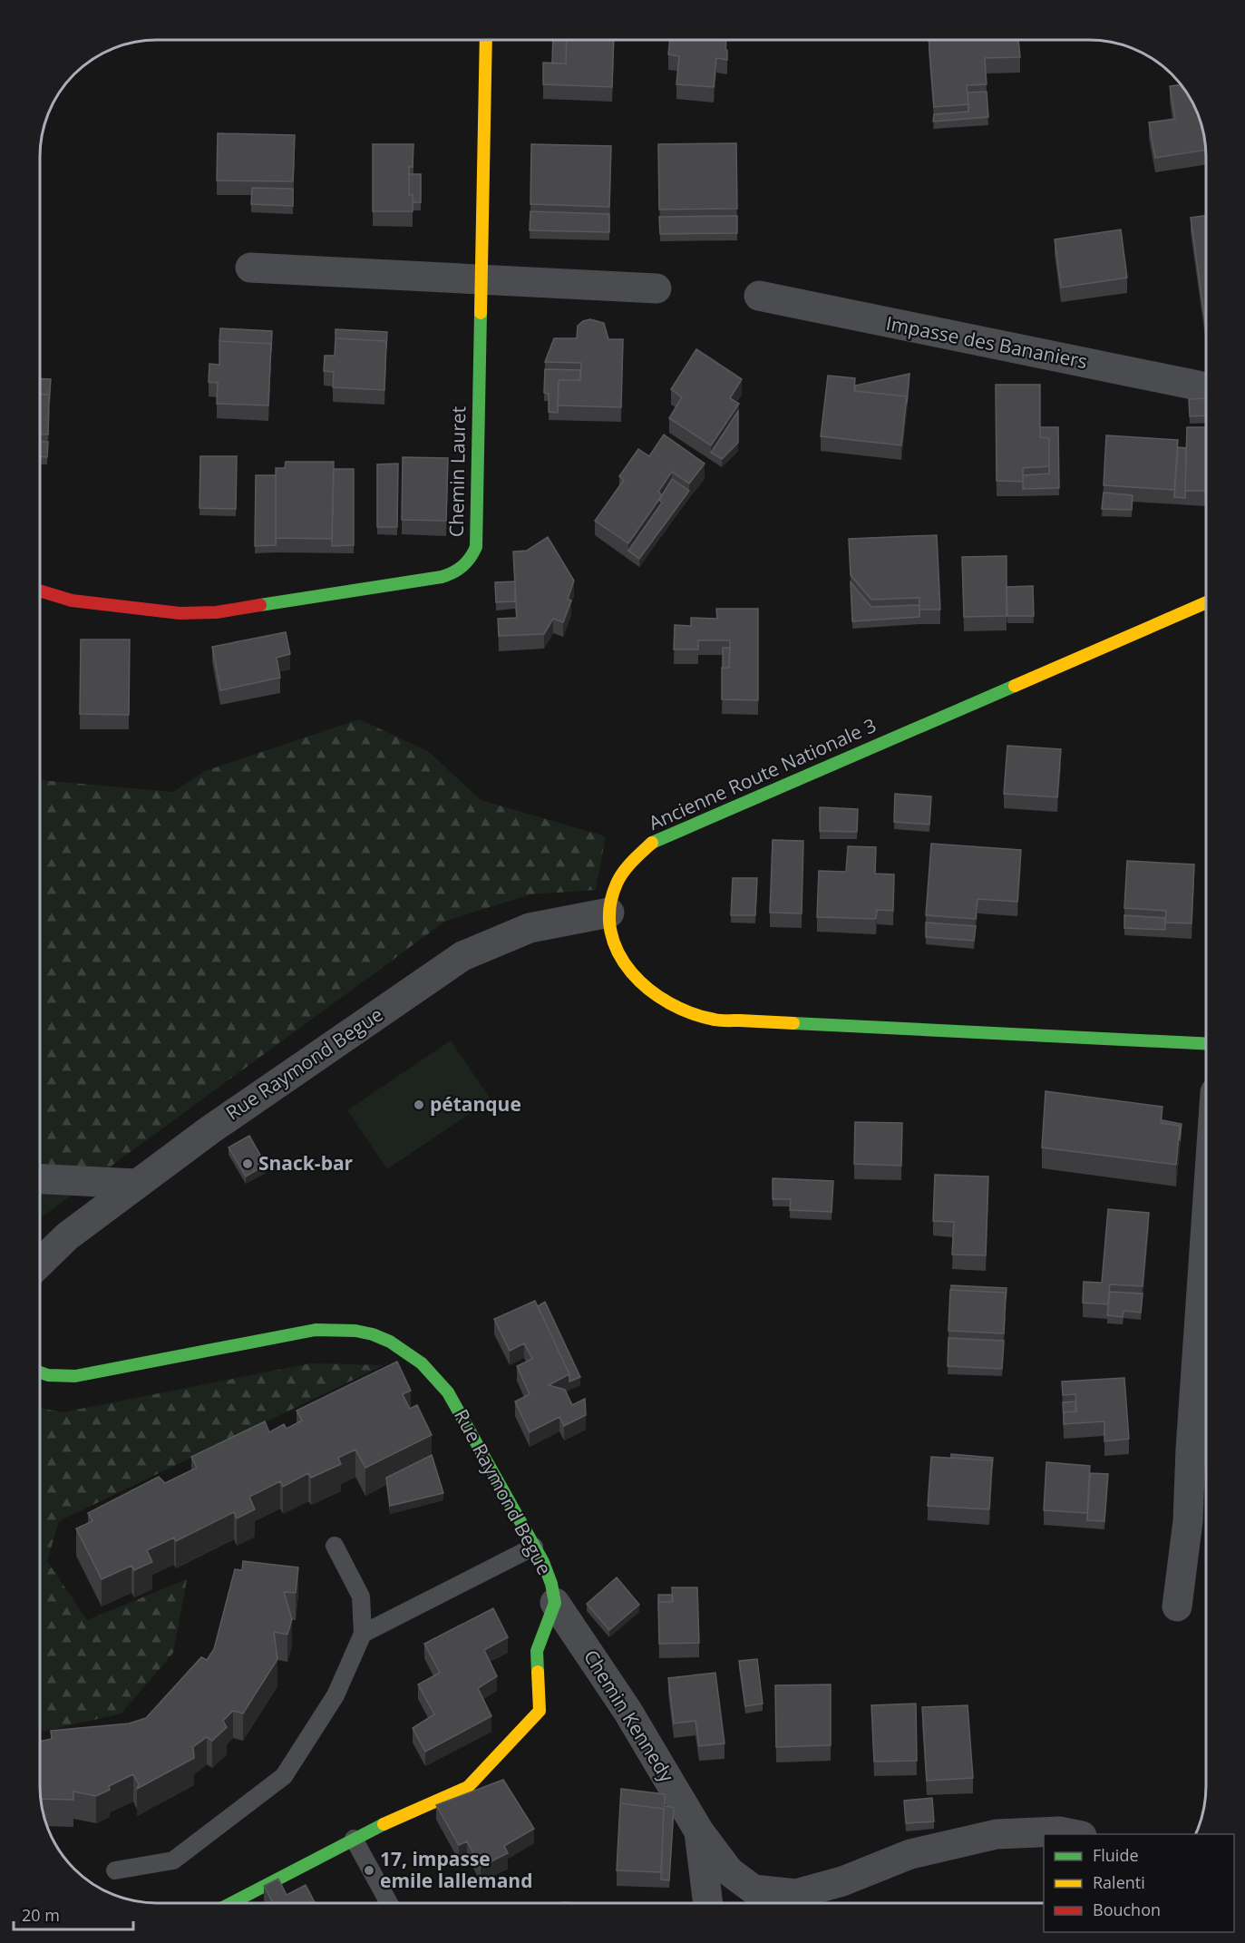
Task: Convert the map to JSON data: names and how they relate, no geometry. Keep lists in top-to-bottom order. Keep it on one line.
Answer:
{"streets":{"street":["Impasse des Bananiers","Chemin Lauret","Ancienne Route Nationale 3","Rue Raymond Begue","Chemin Kennedy"]},"crossings":[["Ancienne Route Nationale 3","Rue Raymond Begue"],["Rue Raymond Begue","Chemin Kennedy"]],"places":["pétanque","Snack-bar","17, impasse emile lallemand"],"legend":["Fluide","Ralenti","Bouchon"],"scale_bar":"20 m"}
